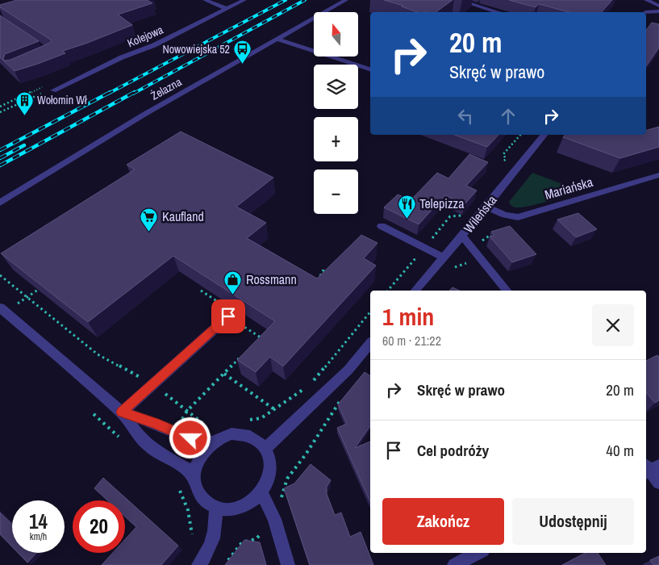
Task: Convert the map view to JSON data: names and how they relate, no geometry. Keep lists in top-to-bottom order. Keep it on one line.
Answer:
{"streets":{"street":["Kolejowa","Żelazna","Mariańska","Wileńska"]},"crossings":[["Mariańska","Wileńska"]],"places":{"bus stop":["Nowowiejska 52"],"building":["Wołomin Wł"],"restaurant":["Telepizza"],"supermarket":["Kaufland"],"shop":["Rossmann"]},"north":"top","page":{"map_buttons":["+","−"],"turn":["20 m","Skręć w prawo"],"heading":["1 min","60 m · 21:22"],"list":[{"name":"Skręć w prawo","value":"20 m"},{"name":"Cel podróży","value":"40 m"}],"buttons":["Zakończ","Udostępnij"],"speed":"14 km/h","limit":"20"}}
